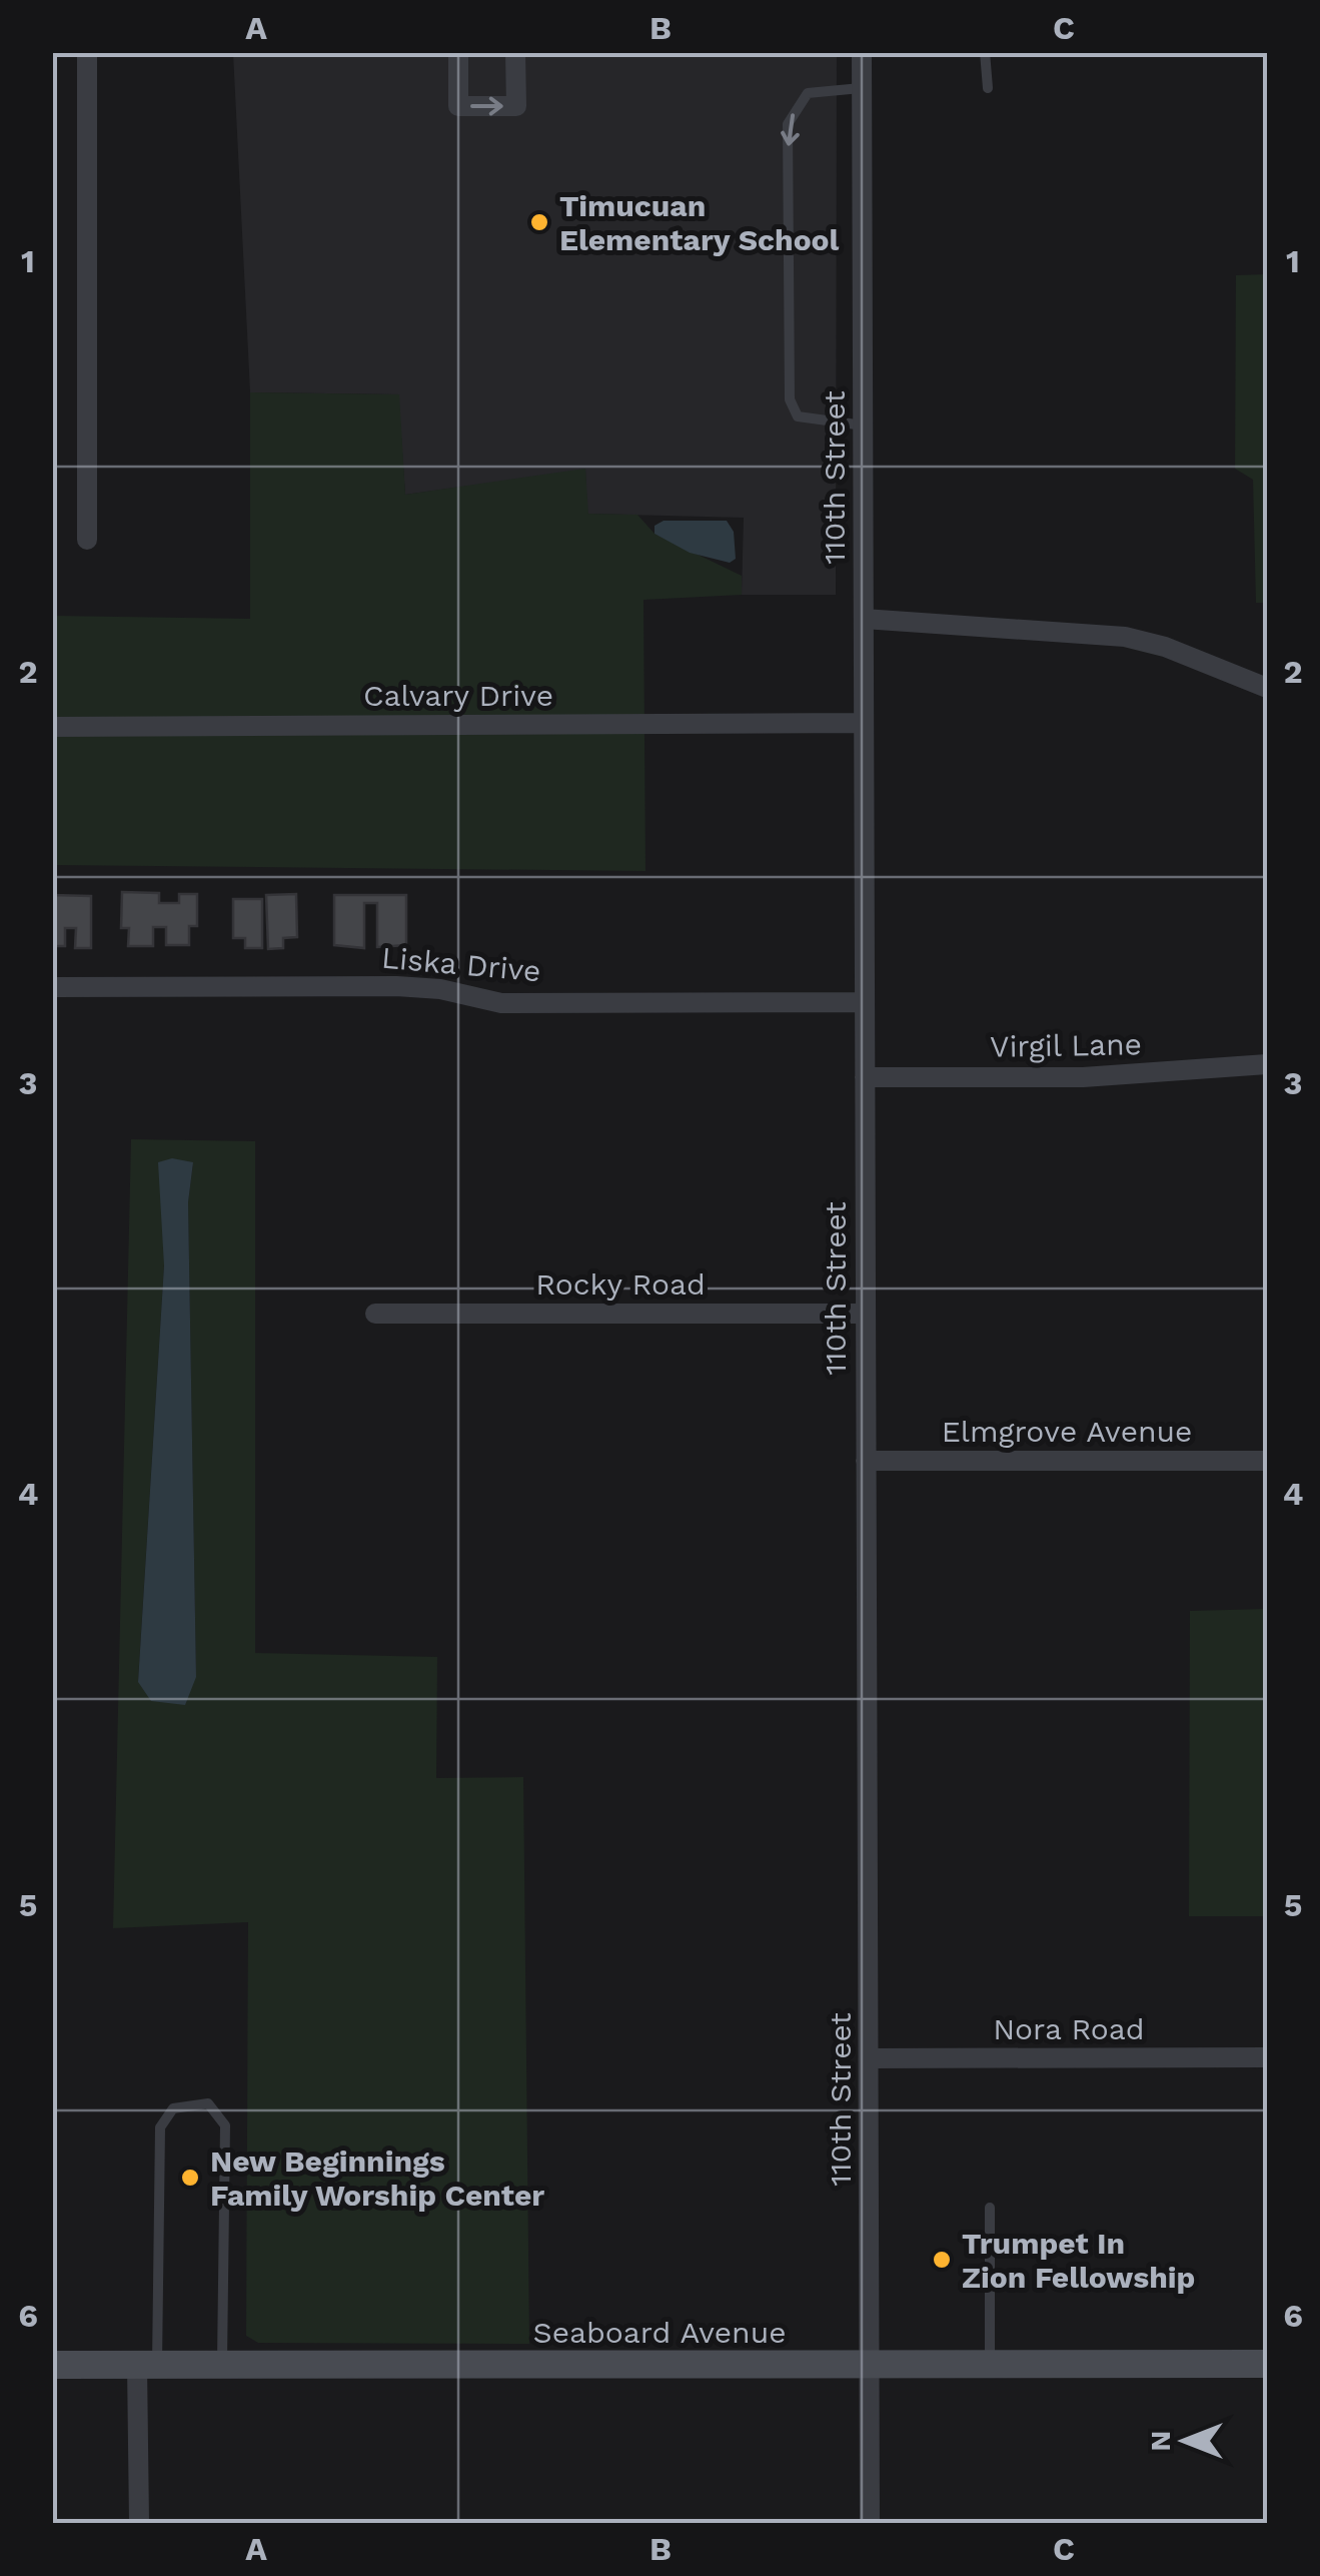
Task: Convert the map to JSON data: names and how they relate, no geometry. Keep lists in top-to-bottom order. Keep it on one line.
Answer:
{"streets":{"street":["110th Street","Calvary Drive","Liska Drive","Virgil Lane","Rocky Road","Elmgrove Avenue","Nora Road","Seaboard Avenue"]},"crossings":[["110th Street","Calvary Drive"],["110th Street","Liska Drive"],["110th Street","Virgil Lane"],["110th Street","Rocky Road"],["110th Street","Elmgrove Avenue"],["110th Street","Nora Road"],["110th Street","Seaboard Avenue"]],"places":["Timucuan Elementary School","New Beginnings Family Worship Center","Trumpet In Zion Fellowship"],"north":"left","grid":{"columns":["A","B","C"],"rows":["1","2","3","4","5","6"]}}
